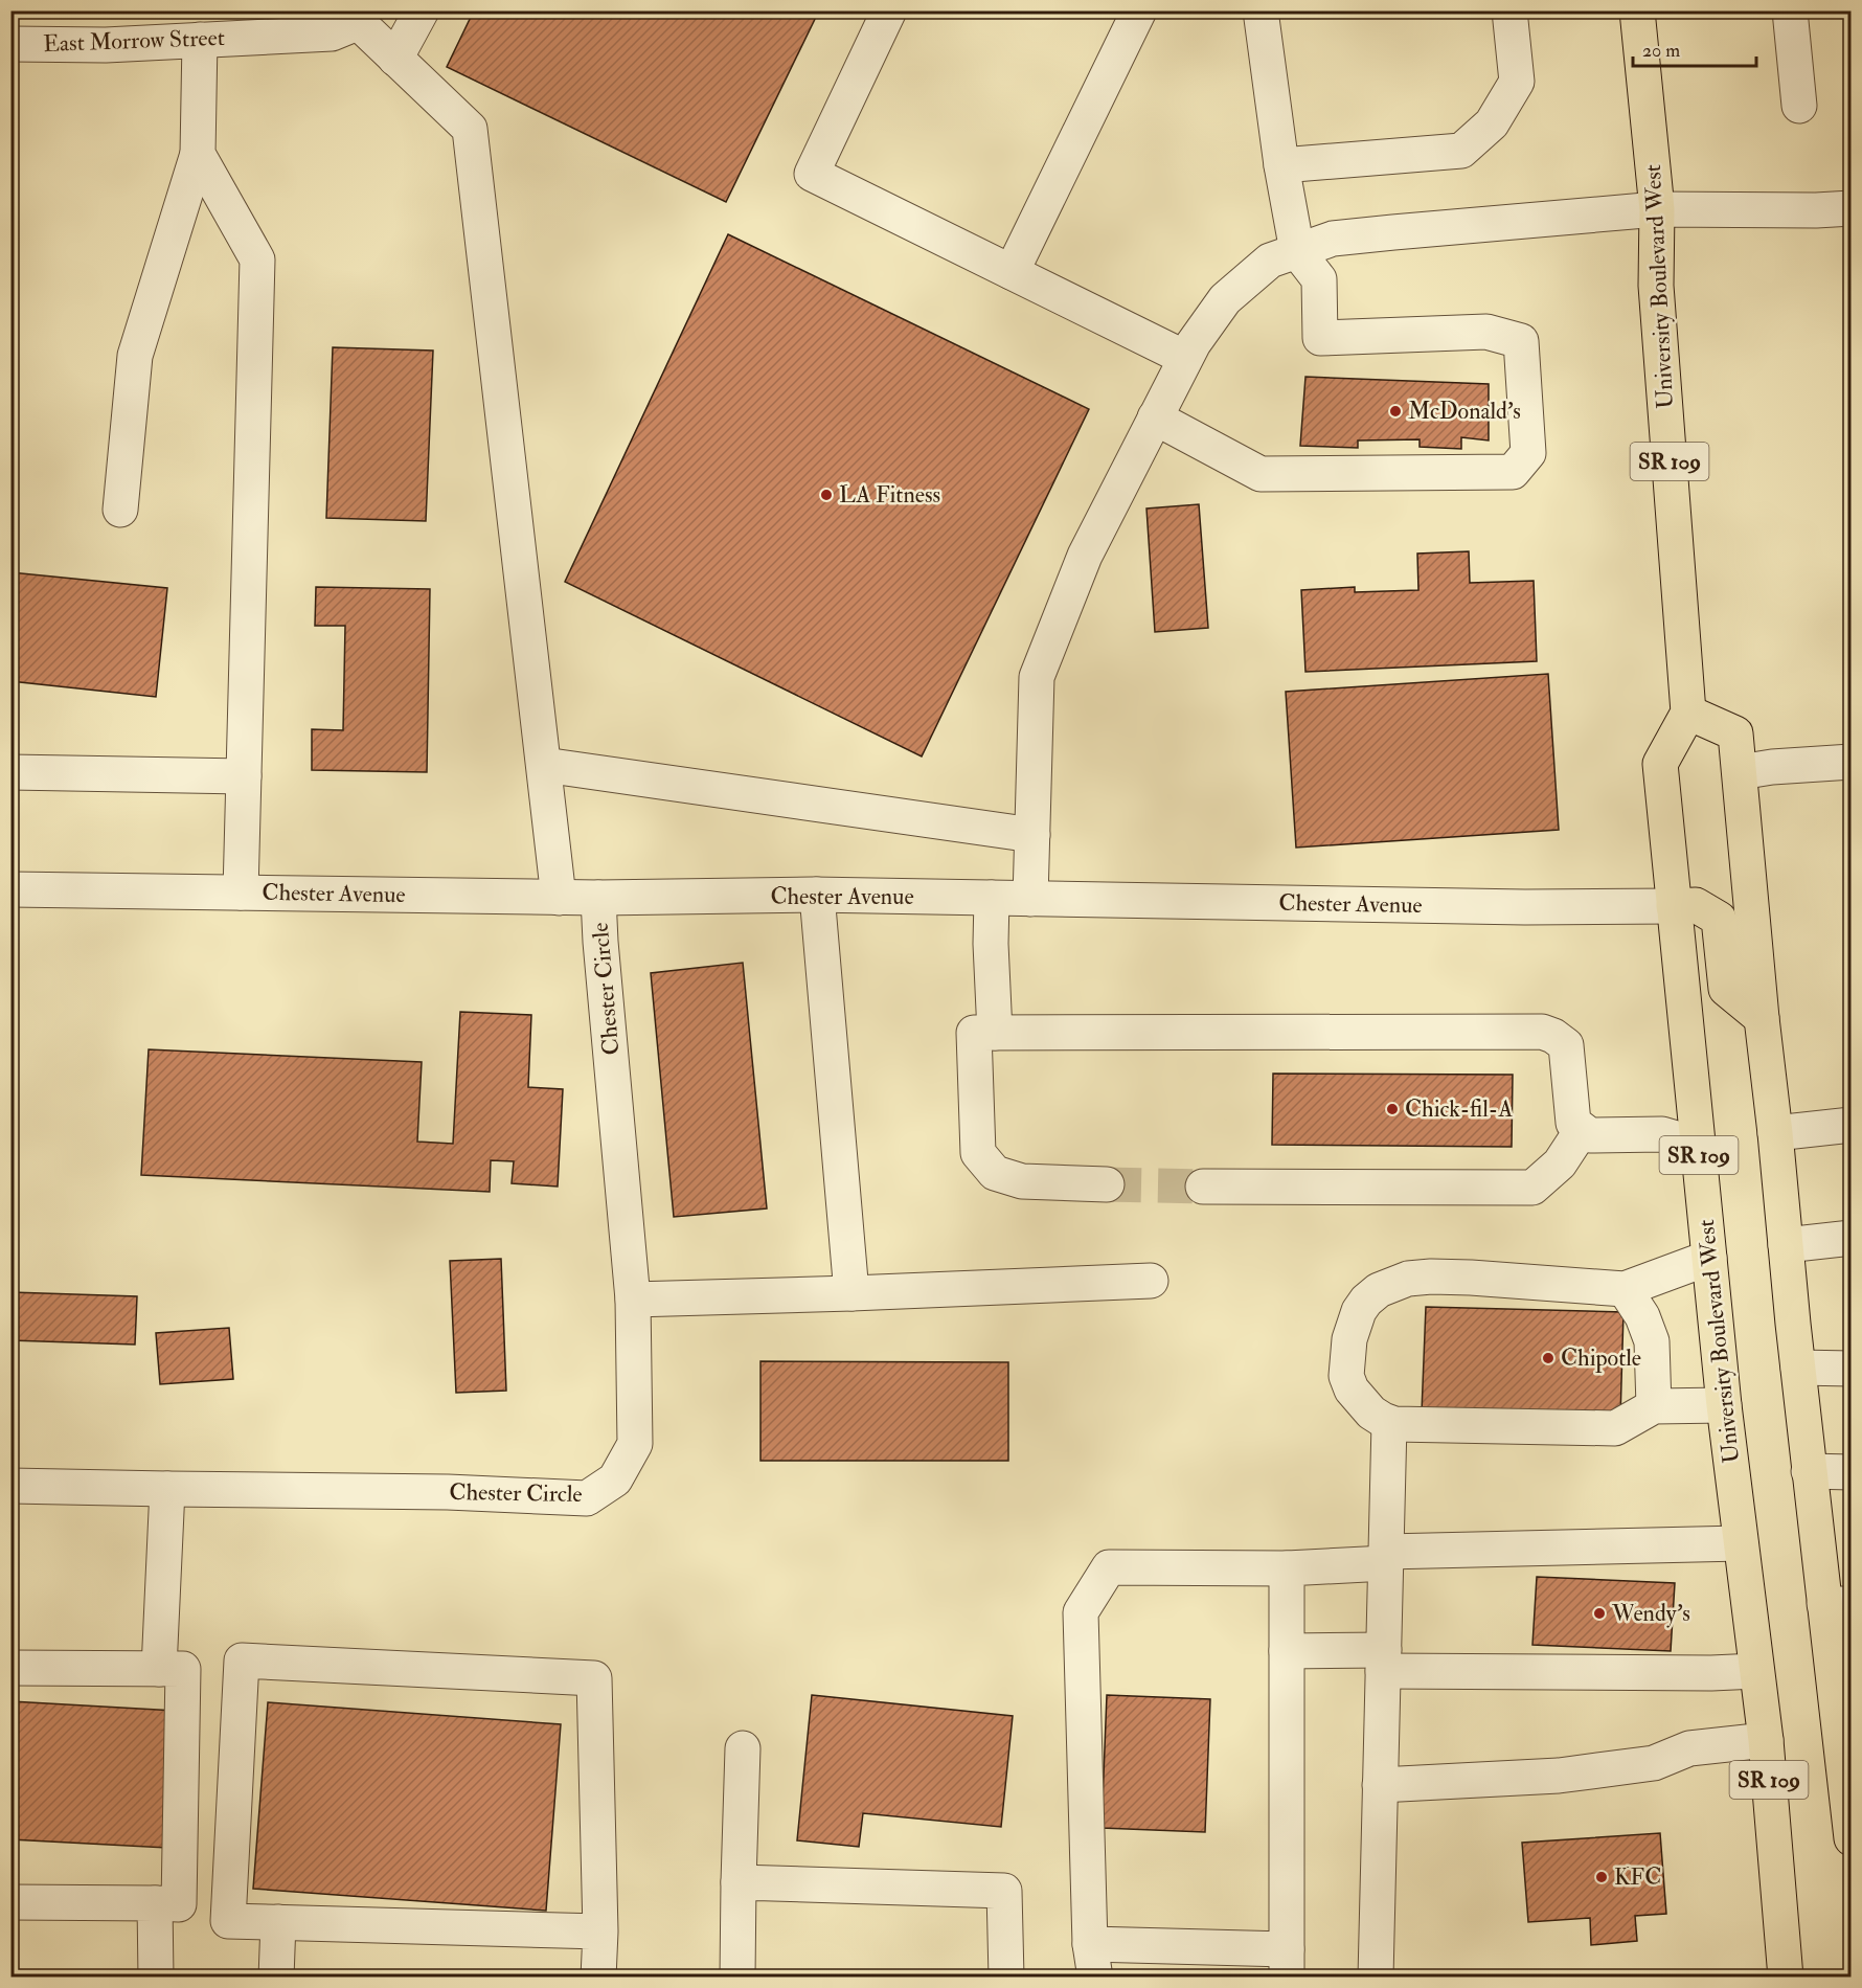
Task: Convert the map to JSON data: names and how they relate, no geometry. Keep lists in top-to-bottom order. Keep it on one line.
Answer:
{"streets":{"main road":["University Boulevard West","SR 109"],"street":["East Morrow Street","Chester Avenue","Chester Circle"]},"crossings":[["University Boulevard West","SR 109"],["University Boulevard West","Chester Avenue"],["Chester Avenue","Chester Circle"]],"places":["McDonald's","LA Fitness","Chick-fil-A","Chipotle","Wendy's","KFC"],"scale_bar":"20 m"}
